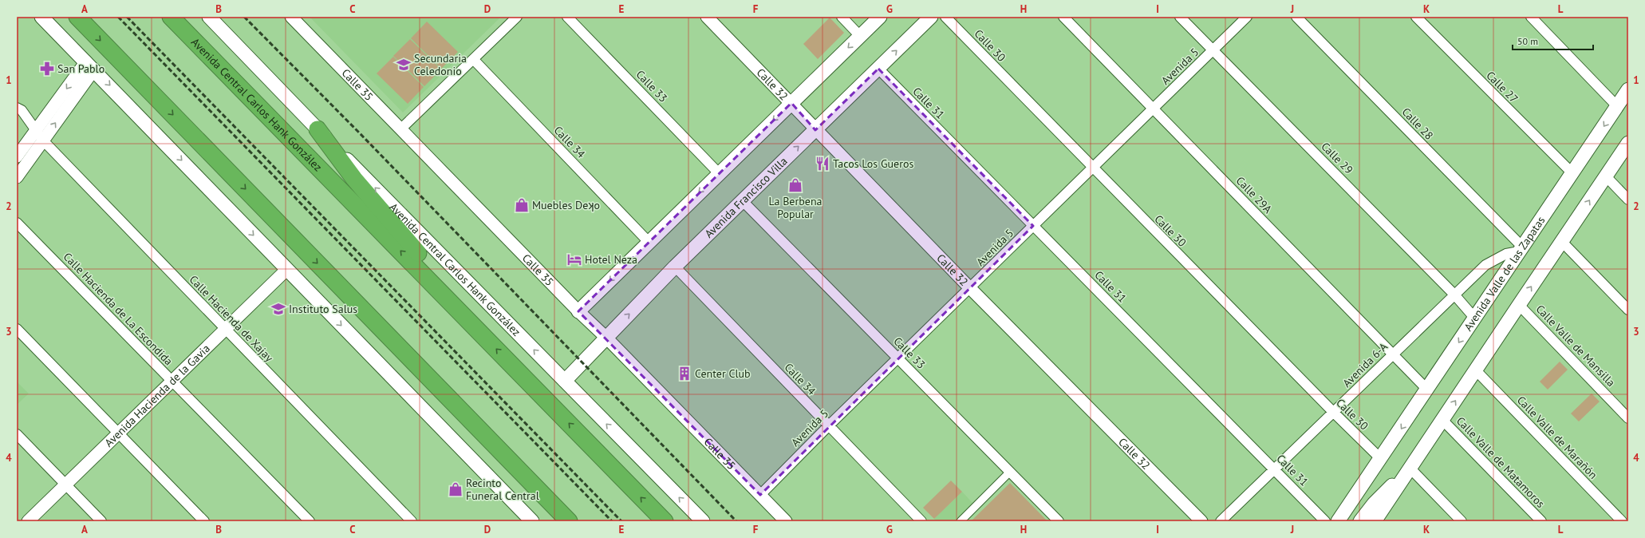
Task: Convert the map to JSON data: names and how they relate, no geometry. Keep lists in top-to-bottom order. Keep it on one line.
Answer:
{"streets":{"highway":["Avenida Central Carlos Hank González"],"main road":["Avenida Francisco Villa","Avenida Valle de las Zapatas"],"street":["Calle 30","Avenida 5","Calle 35","Calle 32","Calle 33","Calle 27","Calle 31","Calle 28","Calle 34","Calle 29","Calle 29A","Calle Hacienda de La Escondida","Calle Hacienda de Xajay","Calle Valle de Mansilla","Avenida 6-A","Avenida Hacienda de la Gavia","Calle Valle de Marañón","Calle Valle de Matamoros"]},"crossings":[["Calle 30","Avenida 5"],["Calle 30","Avenida Valle de las Zapatas"],["Calle 30","Avenida 6-A"],["Avenida 5","Calle 35"],["Avenida 5","Calle 32"],["Avenida 5","Calle 33"],["Avenida 5","Calle 31"],["Avenida 5","Calle 34"],["Avenida 5","Calle 29"],["Avenida 5","Calle 29A"],["Calle 35","Avenida Francisco Villa"],["Calle 32","Avenida Francisco Villa"],["Calle 33","Avenida Francisco Villa"],["Calle 27","Avenida Valle de las Zapatas"],["Calle 31","Avenida Francisco Villa"],["Calle 31","Avenida 6-A"],["Avenida Central Carlos Hank González","Avenida Francisco Villa"],["Calle 28","Avenida Valle de las Zapatas"],["Calle 28","Avenida 6-A"],["Calle 34","Avenida Francisco Villa"],["Calle 29","Avenida Valle de las Zapatas"],["Calle 29","Avenida 6-A"],["Calle 29A","Avenida Valle de las Zapatas"],["Calle 29A","Avenida 6-A"],["Avenida Valle de las Zapatas","Avenida 6-A"],["Calle Hacienda de La Escondida","Avenida Hacienda de la Gavia"],["Calle Hacienda de Xajay","Avenida Hacienda de la Gavia"]],"places":{"school or university":["Secundaria Celedonio","Instituto Salus"],"pharmacy":["San Pablo"],"restaurant":["Tacos Los Gueros"],"shop":["La Berbena Popular","Muebles Deʞo","Recinto Funeral Central"],"hotel":["Hotel Neza"],"building":["Center Club"]},"scale_bar":"50 m","grid":{"columns":["A","B","C","D","E","F","G","H","I","J","K","L"],"rows":["1","2","3","4"]}}
